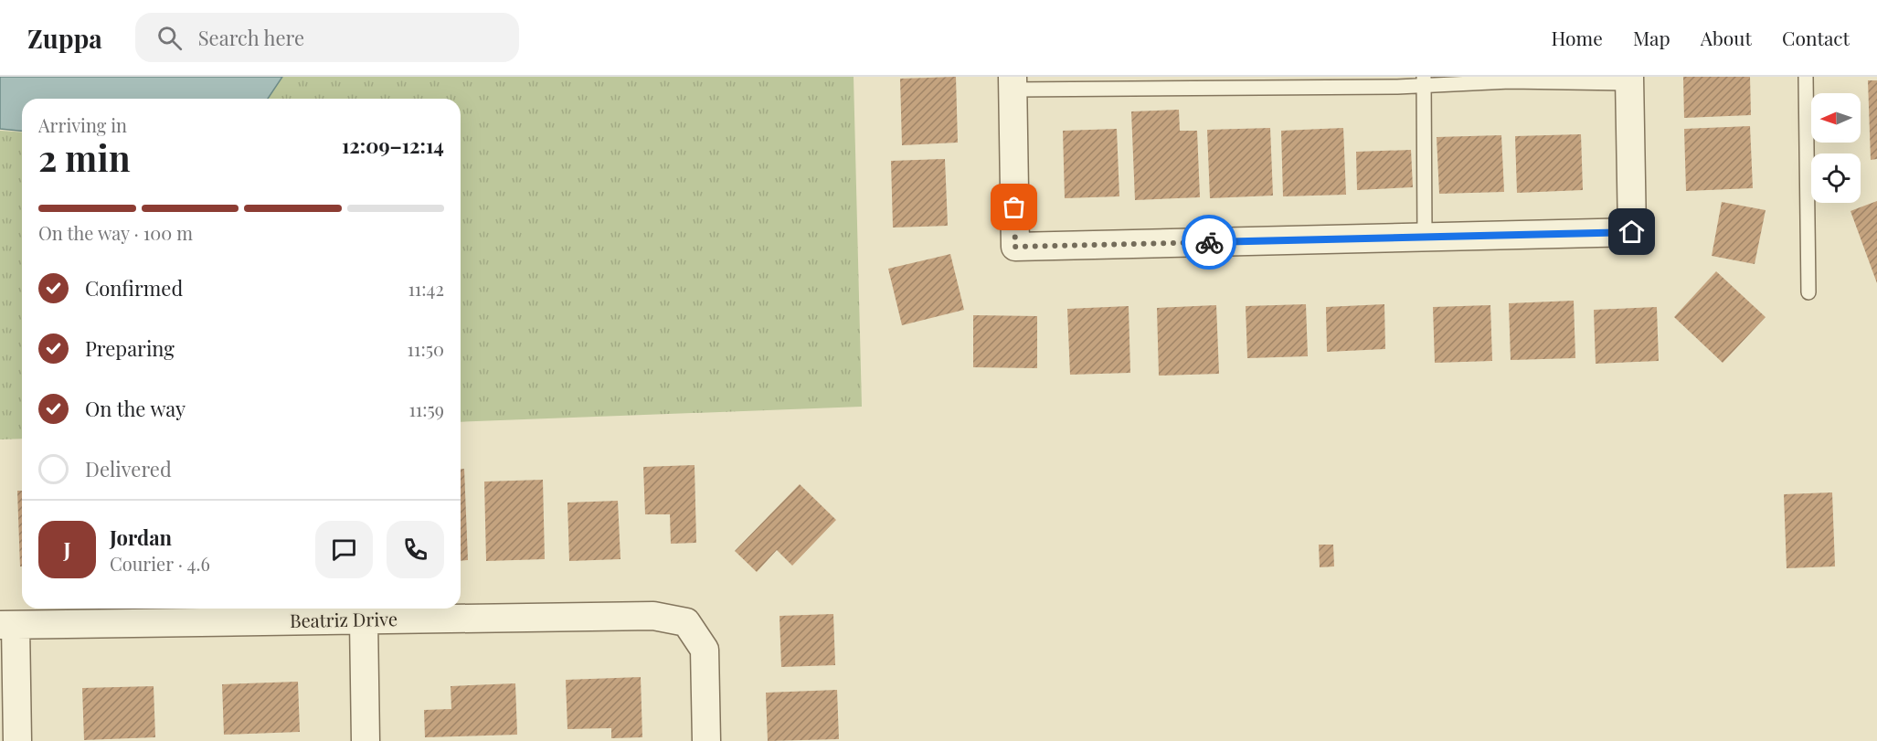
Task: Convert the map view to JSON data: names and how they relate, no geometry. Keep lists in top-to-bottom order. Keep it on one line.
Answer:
{"streets":{"street":["Beatriz Drive"]},"north":"left","page":{"header":"Zuppa","search":"Search here","nav":["Home","Map","About","Contact"],"heading":["2 min","Arriving in","12:09–12:14"],"panel":["Jordan","Courier · 4.6"],"bar":"On the way · 100 m","list":[["Confirmed","11:42"],["Preparing","11:50"],["On the way","11:59"],"Delivered"],"round":"J"}}
